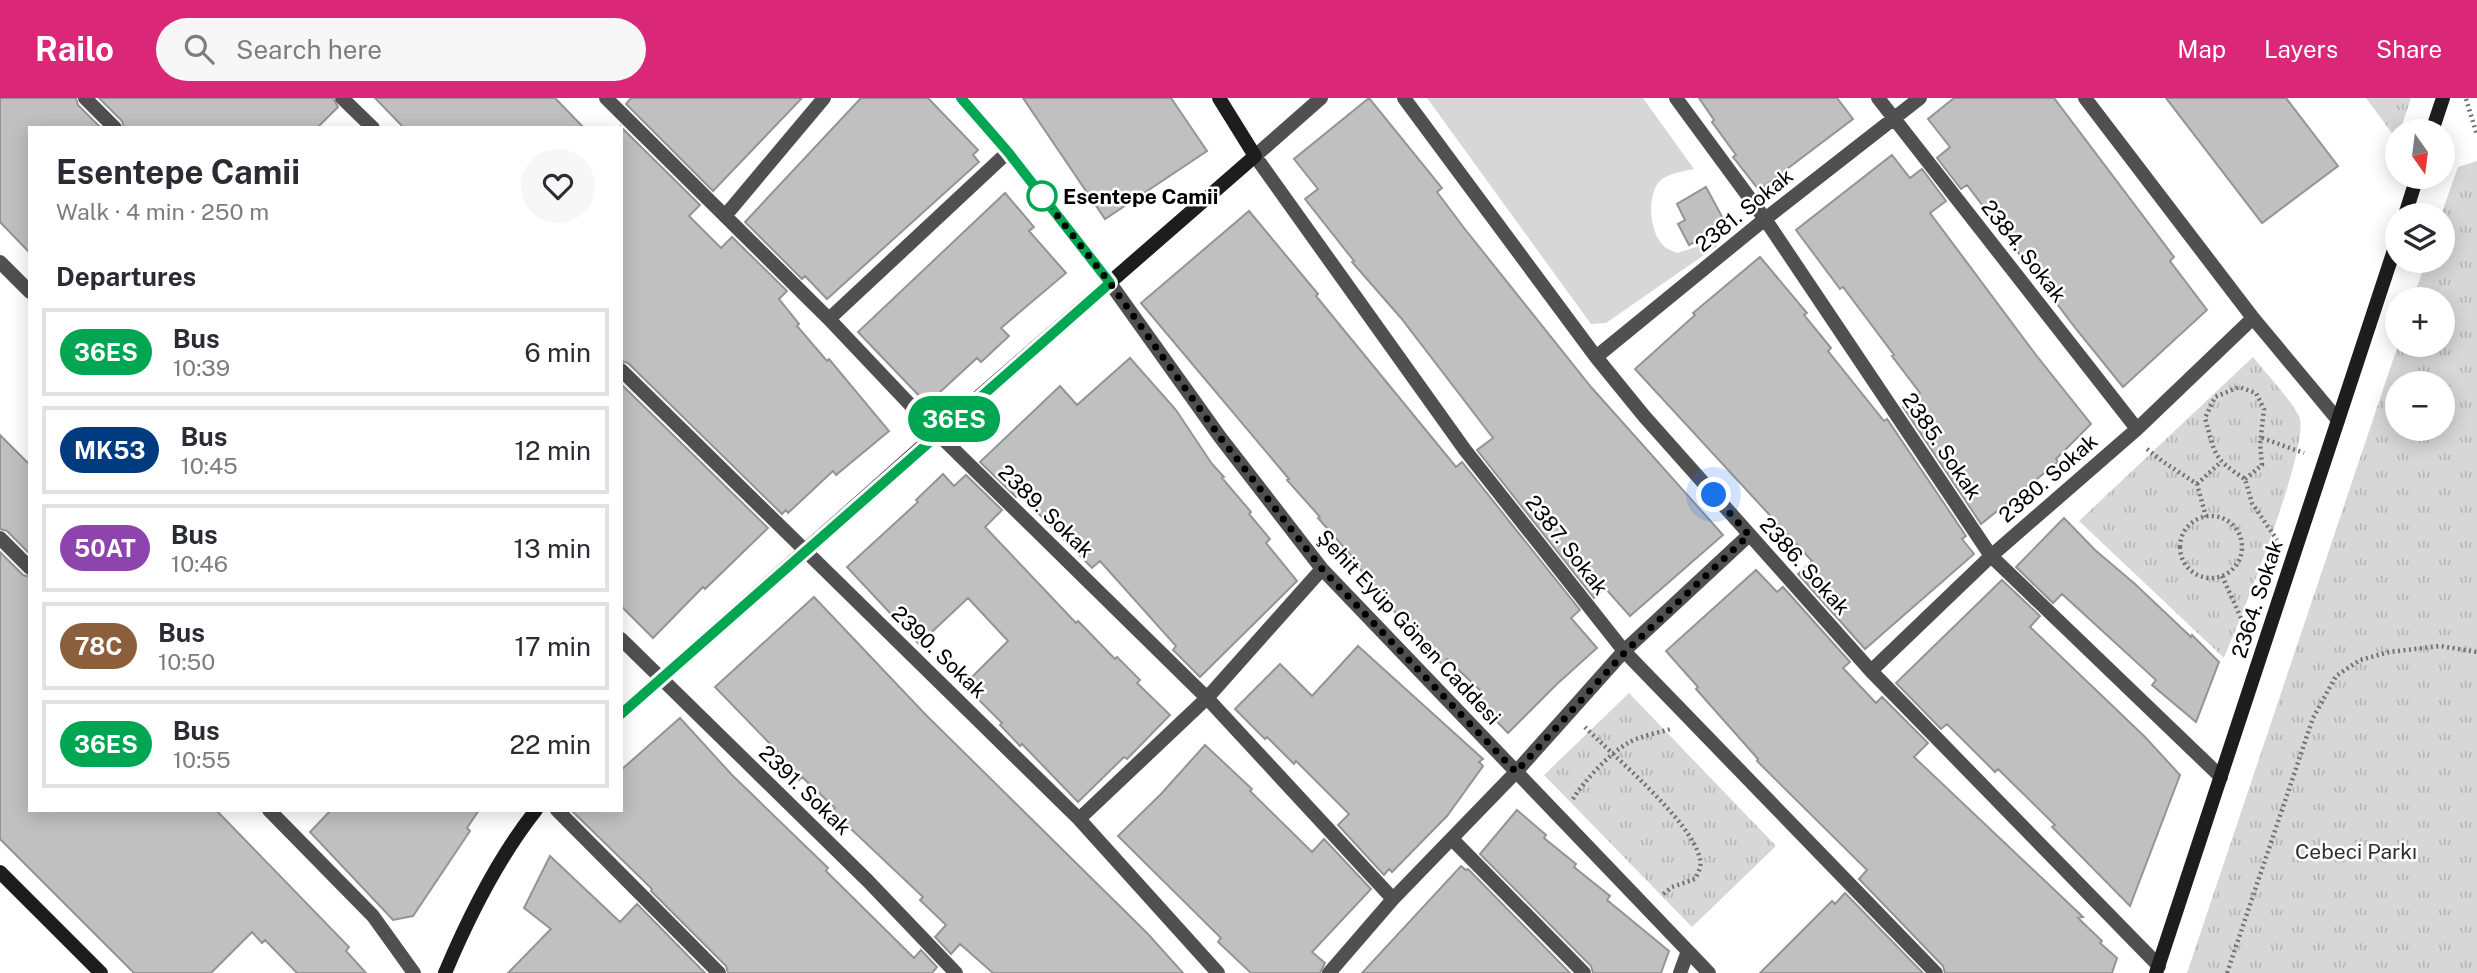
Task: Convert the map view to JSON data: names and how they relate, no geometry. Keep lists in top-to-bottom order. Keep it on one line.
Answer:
{"streets":{"main road":["2387. Sokak","2364. Sokak"],"street":["2381. Sokak","2384. Sokak","2385. Sokak","2380. Sokak","2389. Sokak","2386. Sokak","Şehit Eyüp Gönen Caddesi","2390. Sokak","2391. Sokak"]},"crossings":[["2381. Sokak","2384. Sokak"],["2381. Sokak","2385. Sokak"],["2381. Sokak","2386. Sokak"],["2384. Sokak","2380. Sokak"],["2385. Sokak","2380. Sokak"],["2385. Sokak","2364. Sokak"],["2380. Sokak","2386. Sokak"],["2386. Sokak","2364. Sokak"]],"parks":["Cebeci Parkı"],"places":["Esentepe Camii"],"lines":["bus line 36ES"],"north":"bottom","page":{"header":"Railo","search":"Search here","nav":["Map","Layers","Share"],"on_map":"36ES","map_buttons":["+","−"],"heading":[["Esentepe Camii","Walk · 4 min · 250 m"],"Departures"],"list":[{"mark":"36ES","name":"Bus","note":"10:39","value":"6 min"},{"mark":"MK53","name":"Bus","note":"10:45","value":"12 min"},{"mark":"50AT","name":"Bus","note":"10:46","value":"13 min"},{"mark":"78C","name":"Bus","note":"10:50","value":"17 min"},{"mark":"36ES","name":"Bus","note":"10:55","value":"22 min"}]}}
